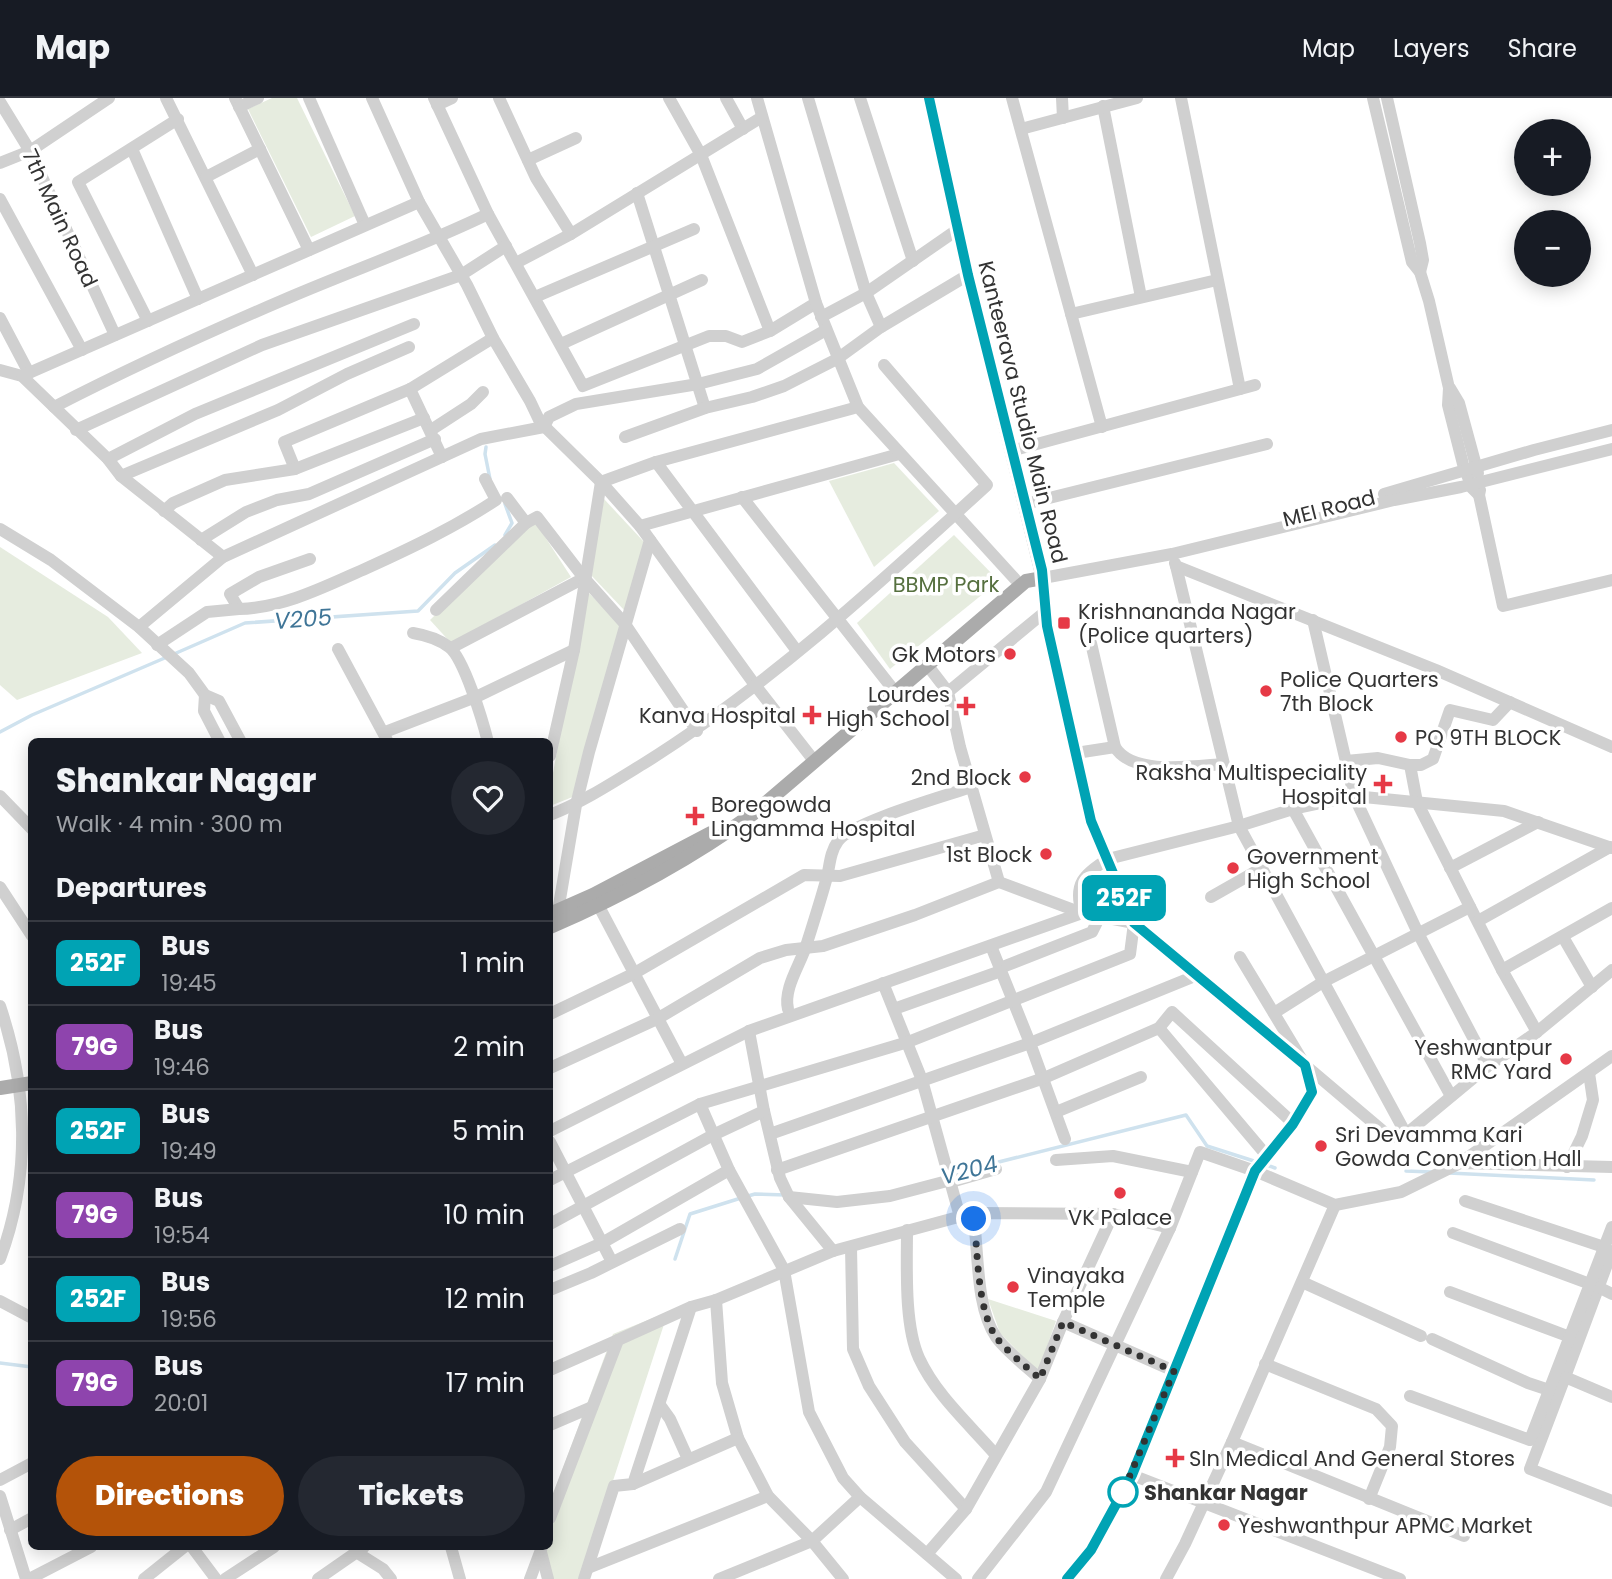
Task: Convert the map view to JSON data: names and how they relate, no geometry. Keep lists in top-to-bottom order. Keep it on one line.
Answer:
{"streets":{"main road":["Kanteerava Studio Main Road"],"street":["7th Main Road","MEI Road"]},"crossings":[["Kanteerava Studio Main Road","MEI Road"]],"water":["V205","V204"],"parks":["BBMP Park"],"places":{"transit":["Krishnananda Nagar (Police quarters)"],"other":["Gk Motors","Police Quarters 7th Block","PQ 9TH BLOCK","2nd Block","1st Block","Government High School","Yeshwantpur RMC Yard","Sri Devamma Kari Gowda Convention Hall","VK Palace","Vinayaka Temple","Shankar Nagar","Yeshwanthpur APMC Market"],"health":["Lourdes High School","Kanva Hospital","Raksha Multispeciality Hospital","Boregowda Lingamma Hospital","Sln Medical And General Stores"]},"lines":["bus line 252F"],"page":{"header":"Map","nav":["Map","Layers","Share"],"on_map":"252F","map_buttons":["+","−"],"heading":[["Shankar Nagar","Walk · 4 min · 300 m"],"Departures"],"list":[{"mark":"252F","name":"Bus","note":"19:45","value":"1 min"},{"mark":"79G","name":"Bus","note":"19:46","value":"2 min"},{"mark":"252F","name":"Bus","note":"19:49","value":"5 min"},{"mark":"79G","name":"Bus","note":"19:54","value":"10 min"},{"mark":"252F","name":"Bus","note":"19:56","value":"12 min"},{"mark":"79G","name":"Bus","note":"20:01","value":"17 min"}],"buttons":["Directions","Tickets"]}}
